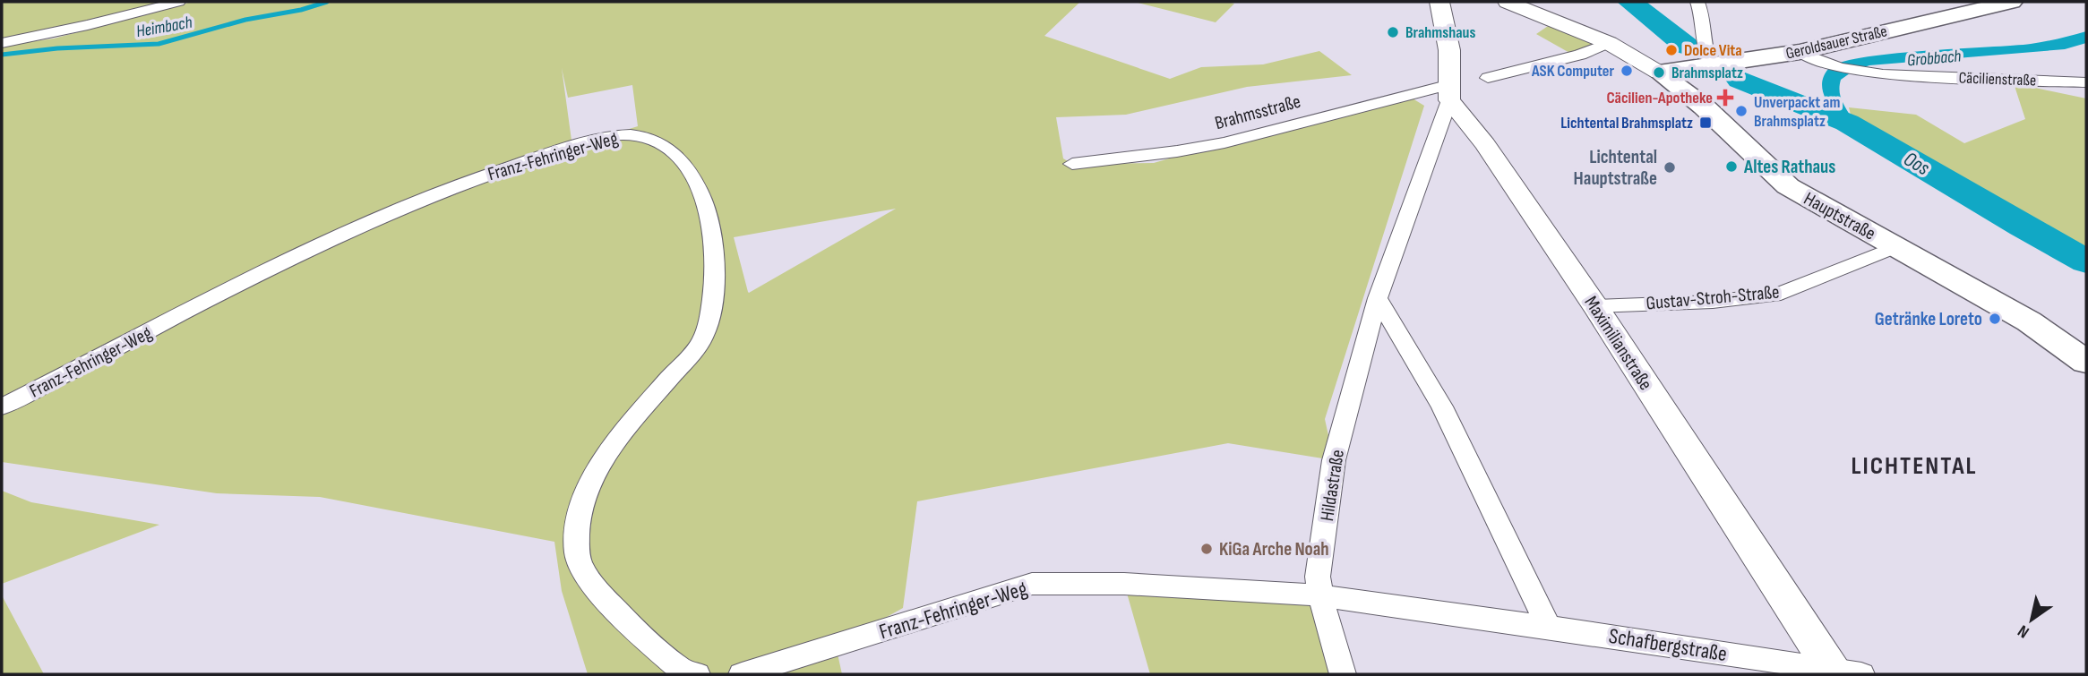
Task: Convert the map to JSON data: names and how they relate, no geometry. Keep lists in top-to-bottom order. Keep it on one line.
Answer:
{"streets":{"main road":["Geroldsauer Straße","Hauptstraße","Maximilianstraße"],"street":["Cäcilienstraße","Brahmsstraße","Franz-Fehringer-Weg","Gustav-Stroh-Straße","Hildastraße","Schafbergstraße"]},"crossings":[["Geroldsauer Straße","Cäcilienstraße"],["Geroldsauer Straße","Hauptstraße"],["Brahmsstraße","Maximilianstraße"],["Brahmsstraße","Hildastraße"],["Franz-Fehringer-Weg","Hildastraße"],["Franz-Fehringer-Weg","Schafbergstraße"],["Hauptstraße","Gustav-Stroh-Straße"],["Gustav-Stroh-Straße","Maximilianstraße"],["Maximilianstraße","Hildastraße"],["Maximilianstraße","Schafbergstraße"],["Hildastraße","Schafbergstraße"]],"districts":["LICHTENTAL"],"water":["Heimbach","Grobbach","Oos"],"places":{"other":["Brahmshaus","Dolce Vita","ASK Computer","Brahmsplatz","Unverpackt am Brahmsplatz","Altes Rathaus","Lichtental Hauptstraße","Getränke Loreto","KiGa Arche Noah"],"health":["Cäcilien-Apotheke"],"transit":["Lichtental Brahmsplatz"]},"north":"bottom left"}
